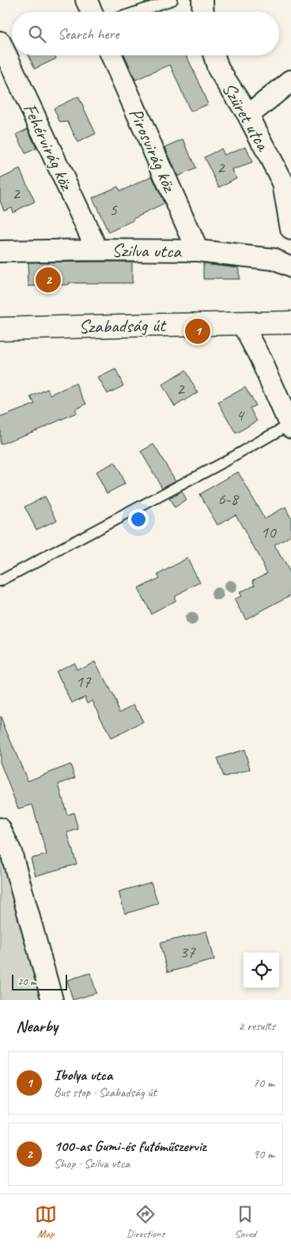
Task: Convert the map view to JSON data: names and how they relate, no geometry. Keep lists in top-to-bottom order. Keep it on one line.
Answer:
{"streets":{"main road":["Szabadság út"],"street":["Szüret utca","Fehérvirág köz","Pirosvirág köz","Szilva utca"]},"crossings":[["Fehérvirág köz","Szilva utca"],["Pirosvirág köz","Szilva utca"]],"house_numbers":["2","2","5","2","4","6-8","10","17","37"],"scale_bar":"20 m","page":{"search":"Search here","pins":["2","1"],"scale":"20 m","heading":["Nearby","2 results"],"list":[{"mark":"1","name":"Ibolya utca","note":"Bus stop · Szabadság út","value":"70 m"},{"mark":"2","name":"100-as Gumi-és futóműszerviz","note":"Shop · Szilva utca","value":"90 m"}],"nav":["Map","Directions","Saved"]}}
